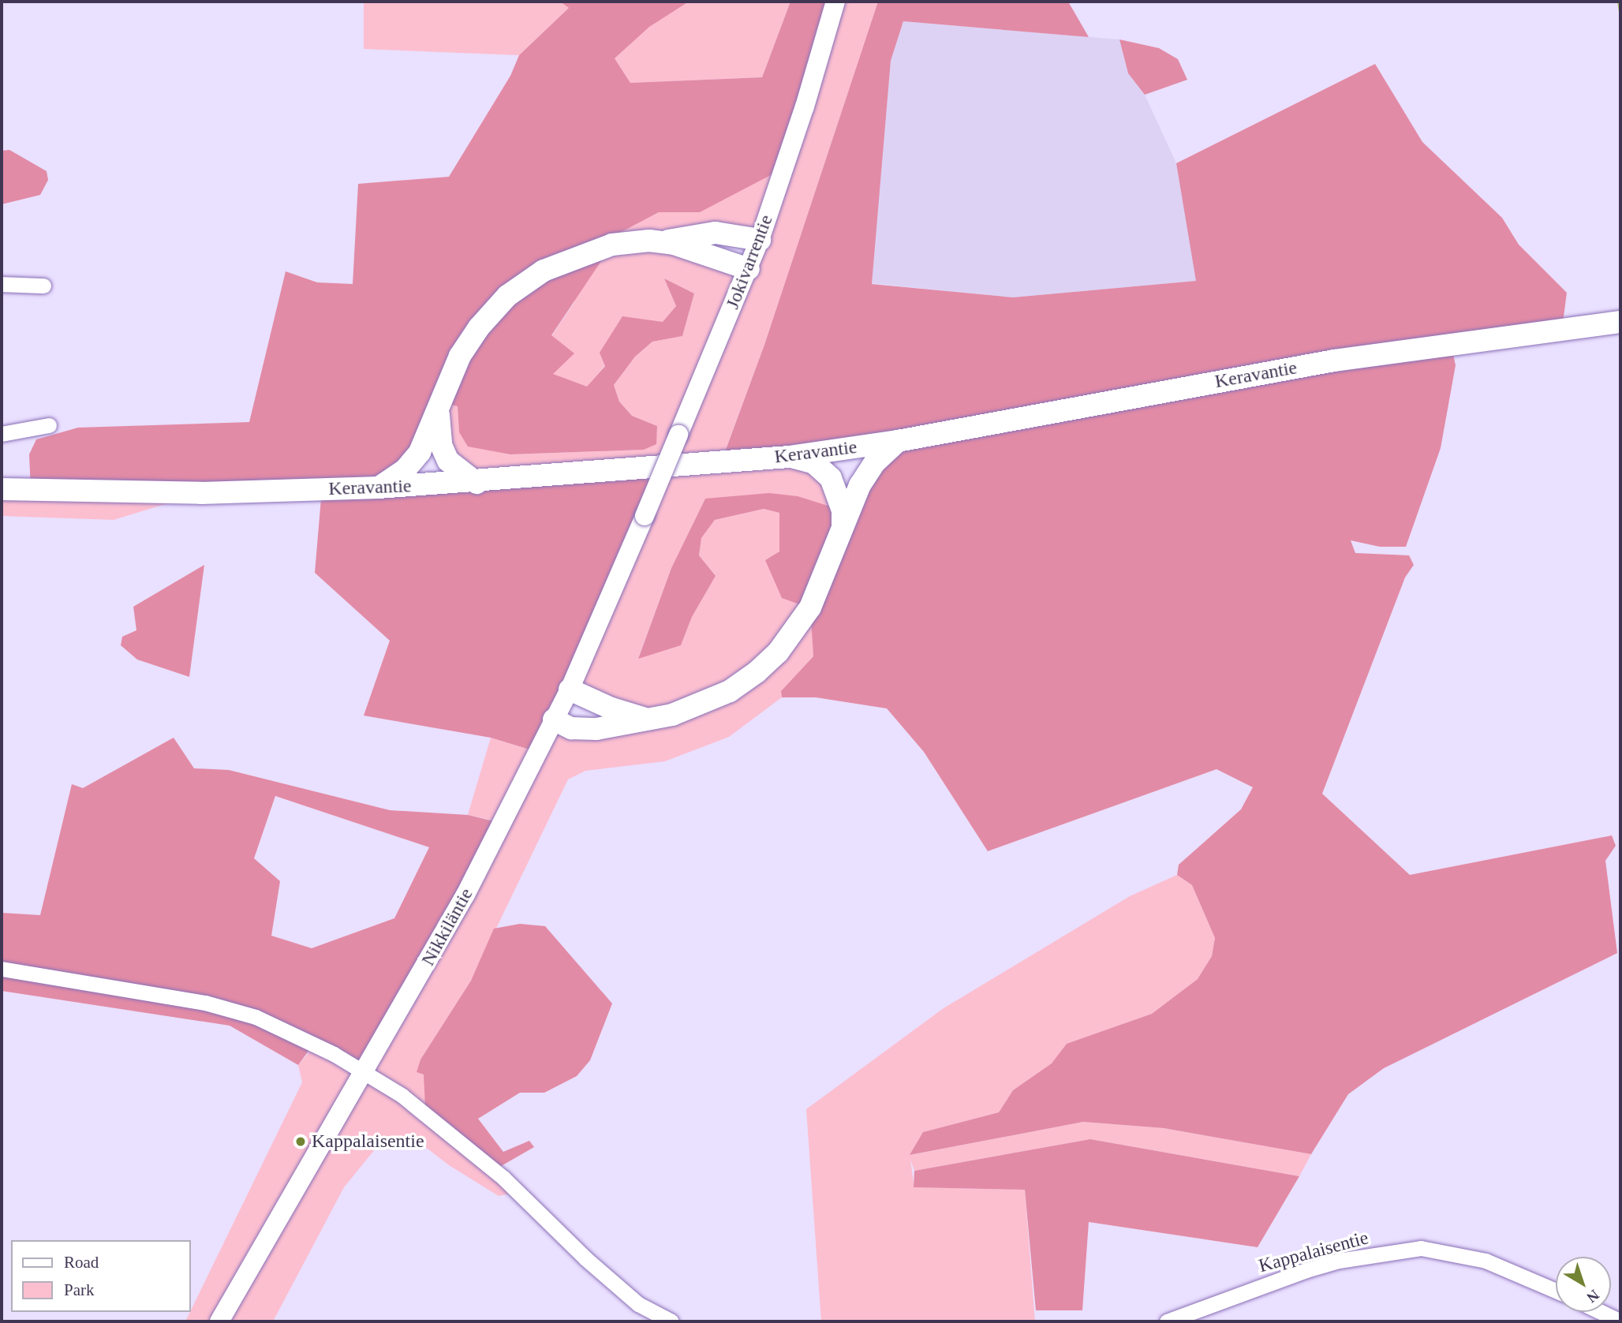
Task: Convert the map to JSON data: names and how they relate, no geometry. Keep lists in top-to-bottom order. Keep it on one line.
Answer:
{"streets":{"main road":["Keravantie"],"street":["Jokivarrentie","Nikkiläntie","Kappalaisentie"]},"crossings":[["Jokivarrentie","Nikkiläntie"]],"places":["Kappalaisentie"],"legend":["Road","Park"],"north":"bottom right"}
